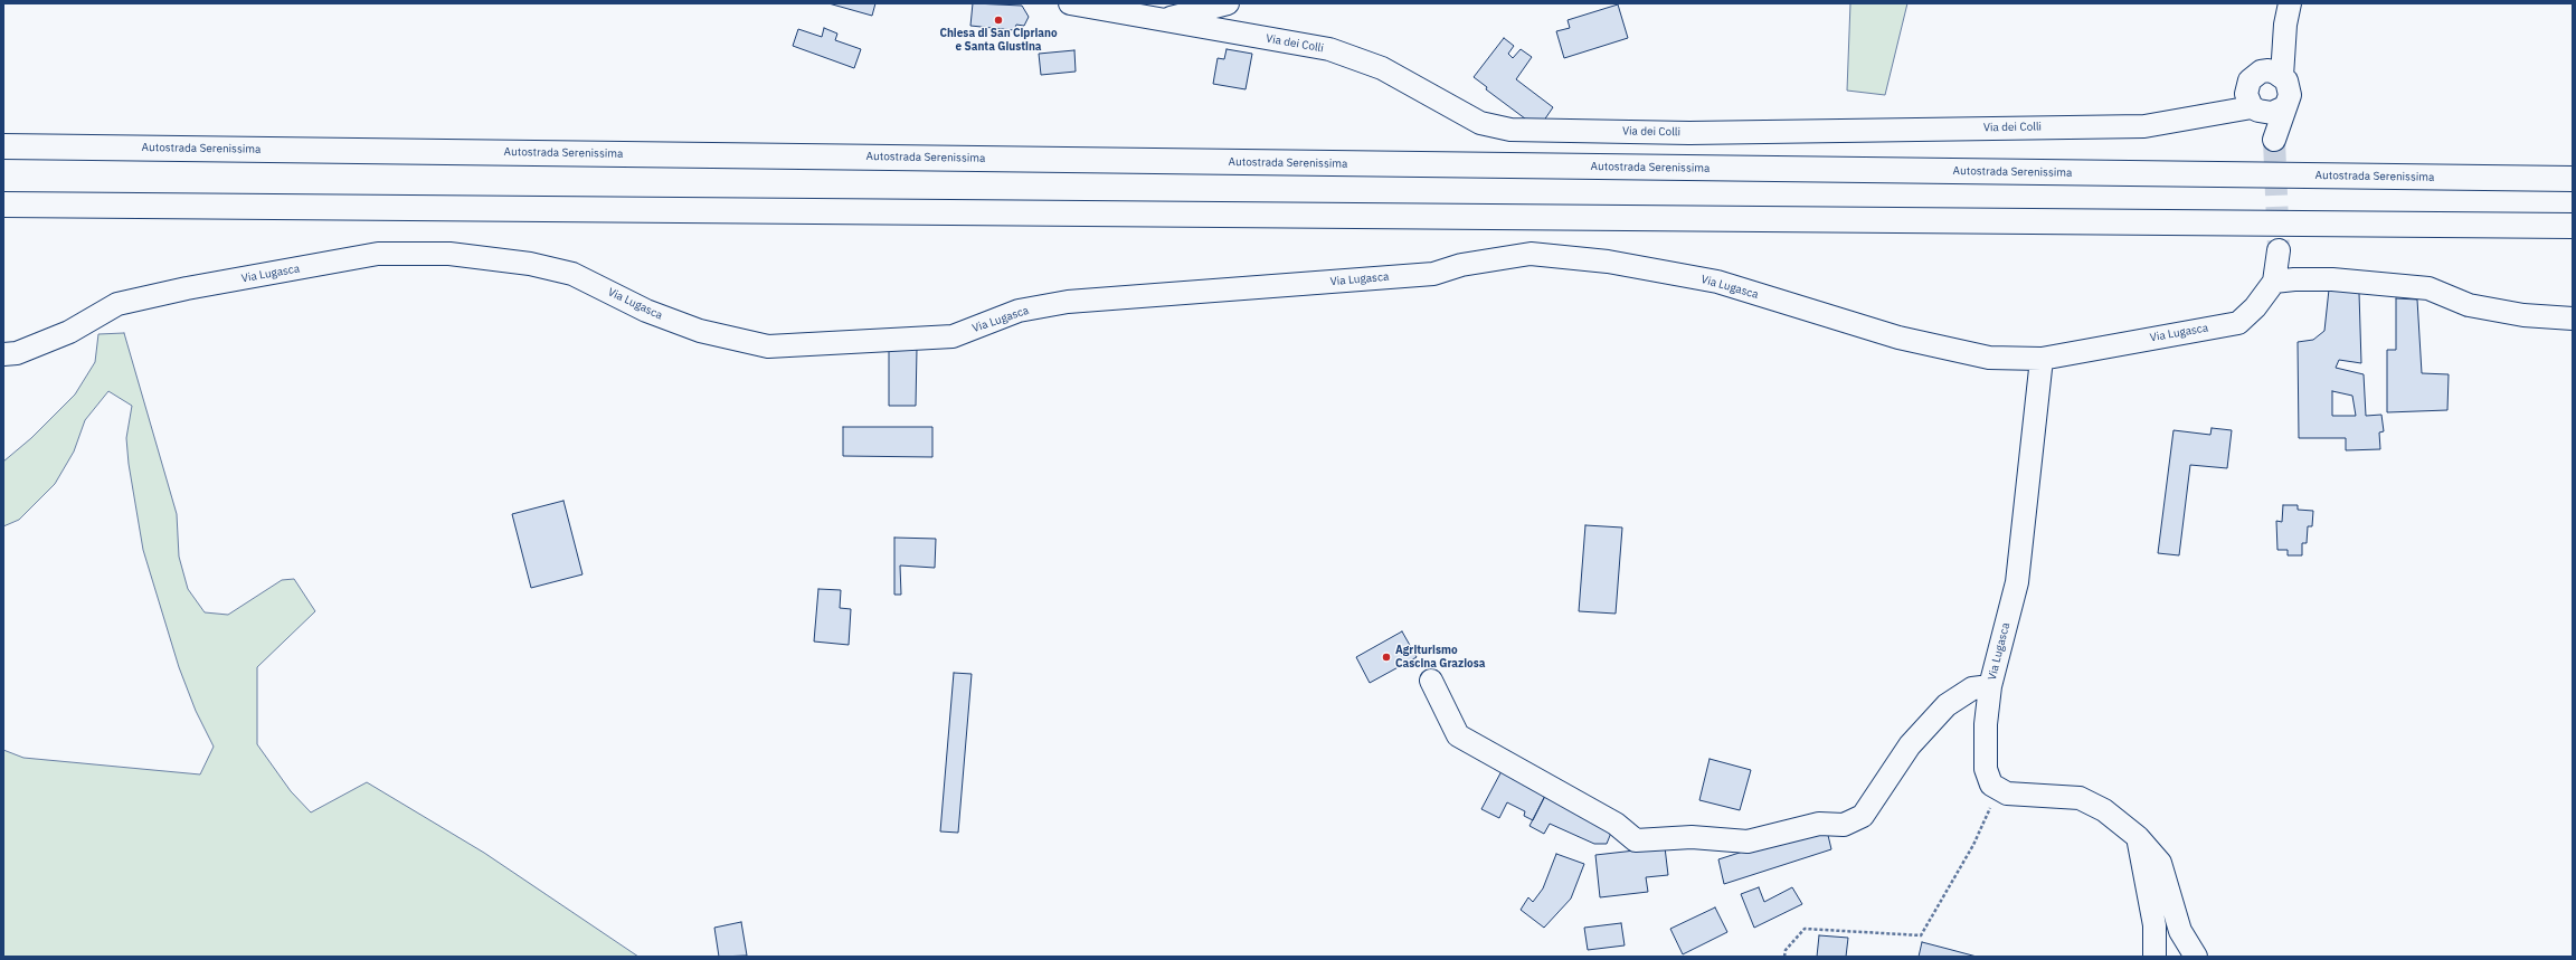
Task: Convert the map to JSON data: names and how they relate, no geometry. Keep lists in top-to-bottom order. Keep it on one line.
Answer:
{"streets":{"highway":["Autostrada Serenissima"],"street":["Via dei Colli","Via Lugasca"]},"places":["Chiesa di San Cipriano e Santa Giustina","Agriturismo Cascina Graziosa"]}
